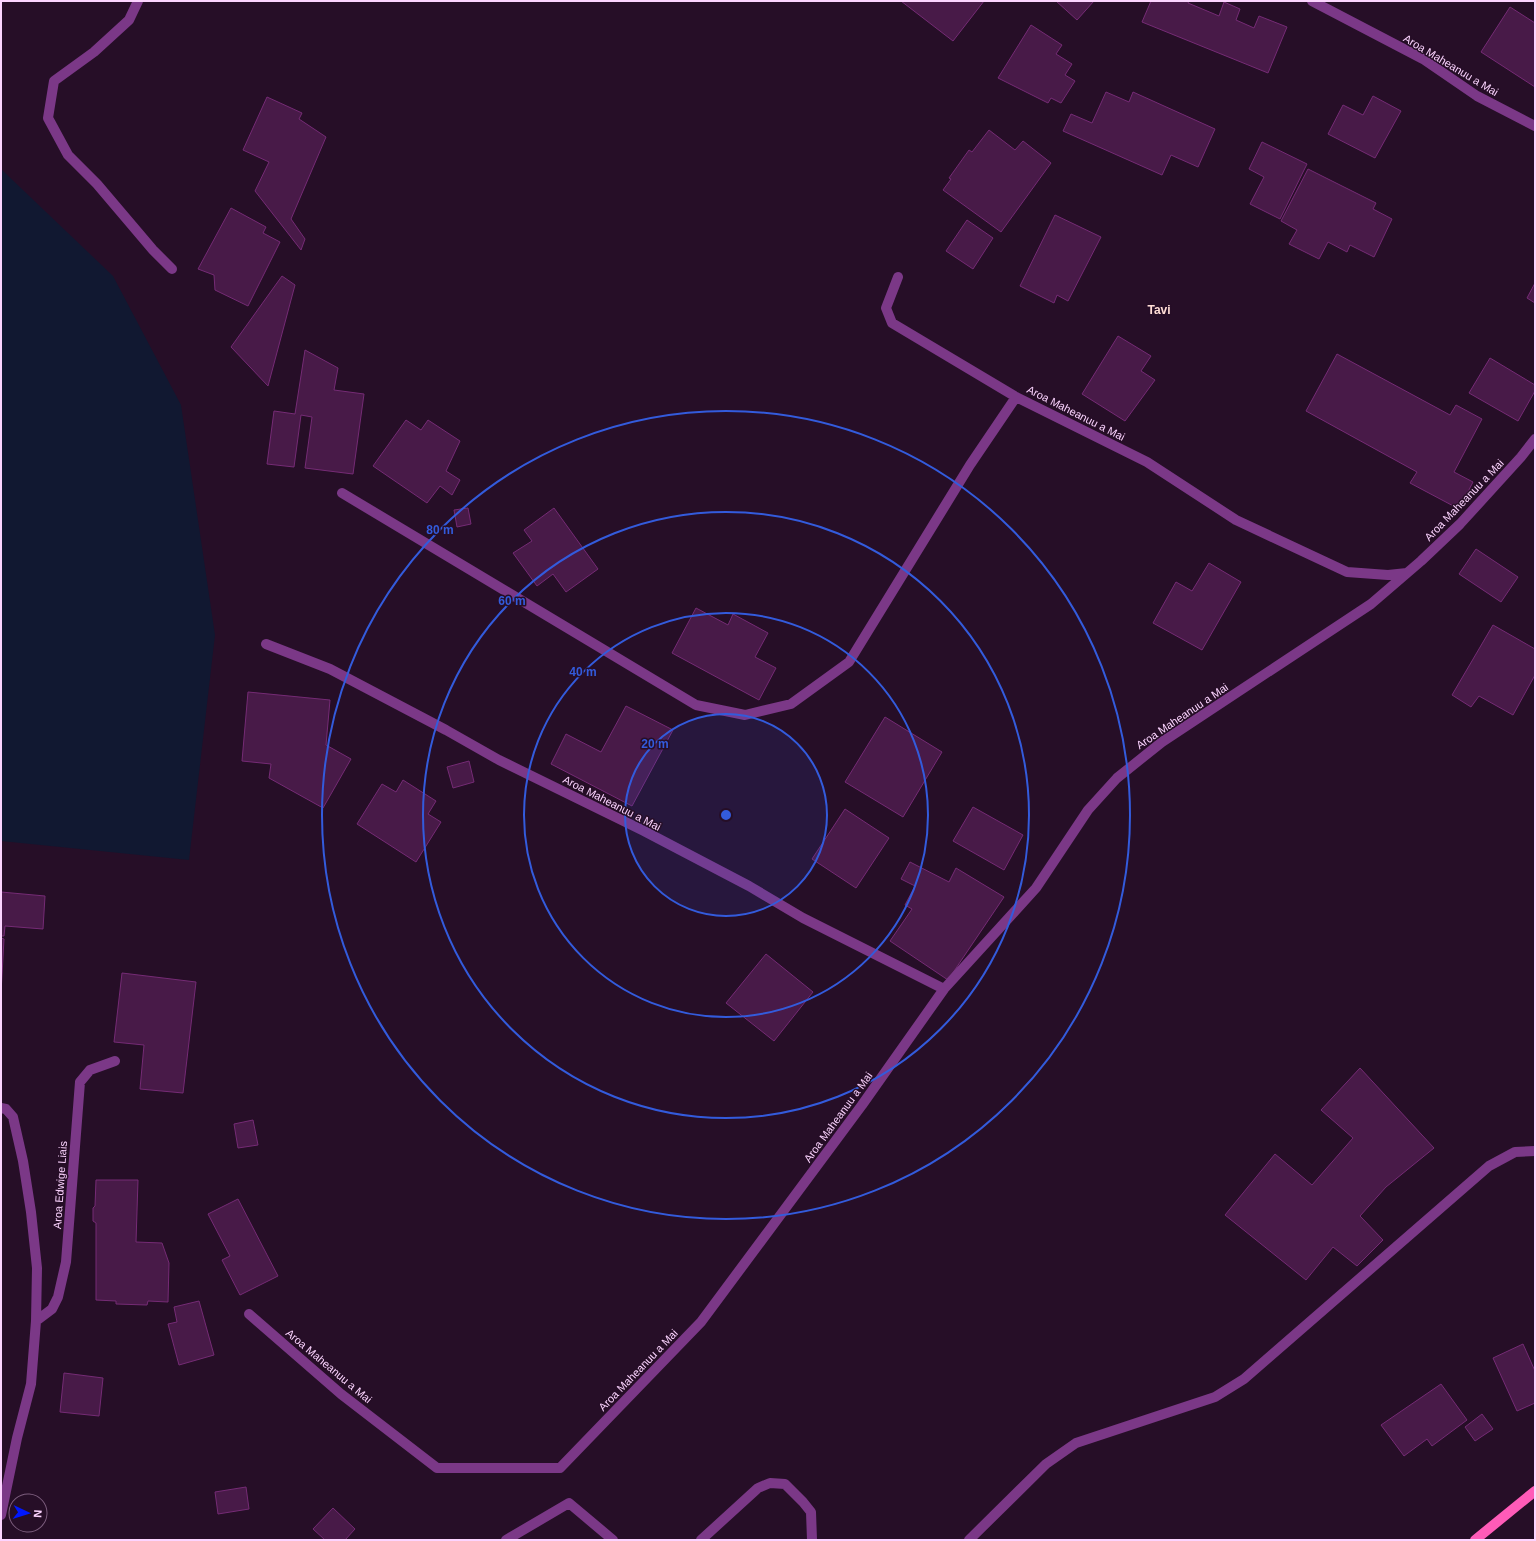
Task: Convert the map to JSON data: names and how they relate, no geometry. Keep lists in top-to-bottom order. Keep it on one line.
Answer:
{"streets":{"street":["Aroa Maheanuu a Mai","Aroa Edwige Liais"]},"districts":["Tavi"],"north":"right","rings":["80 m","60 m","40 m","20 m"]}
